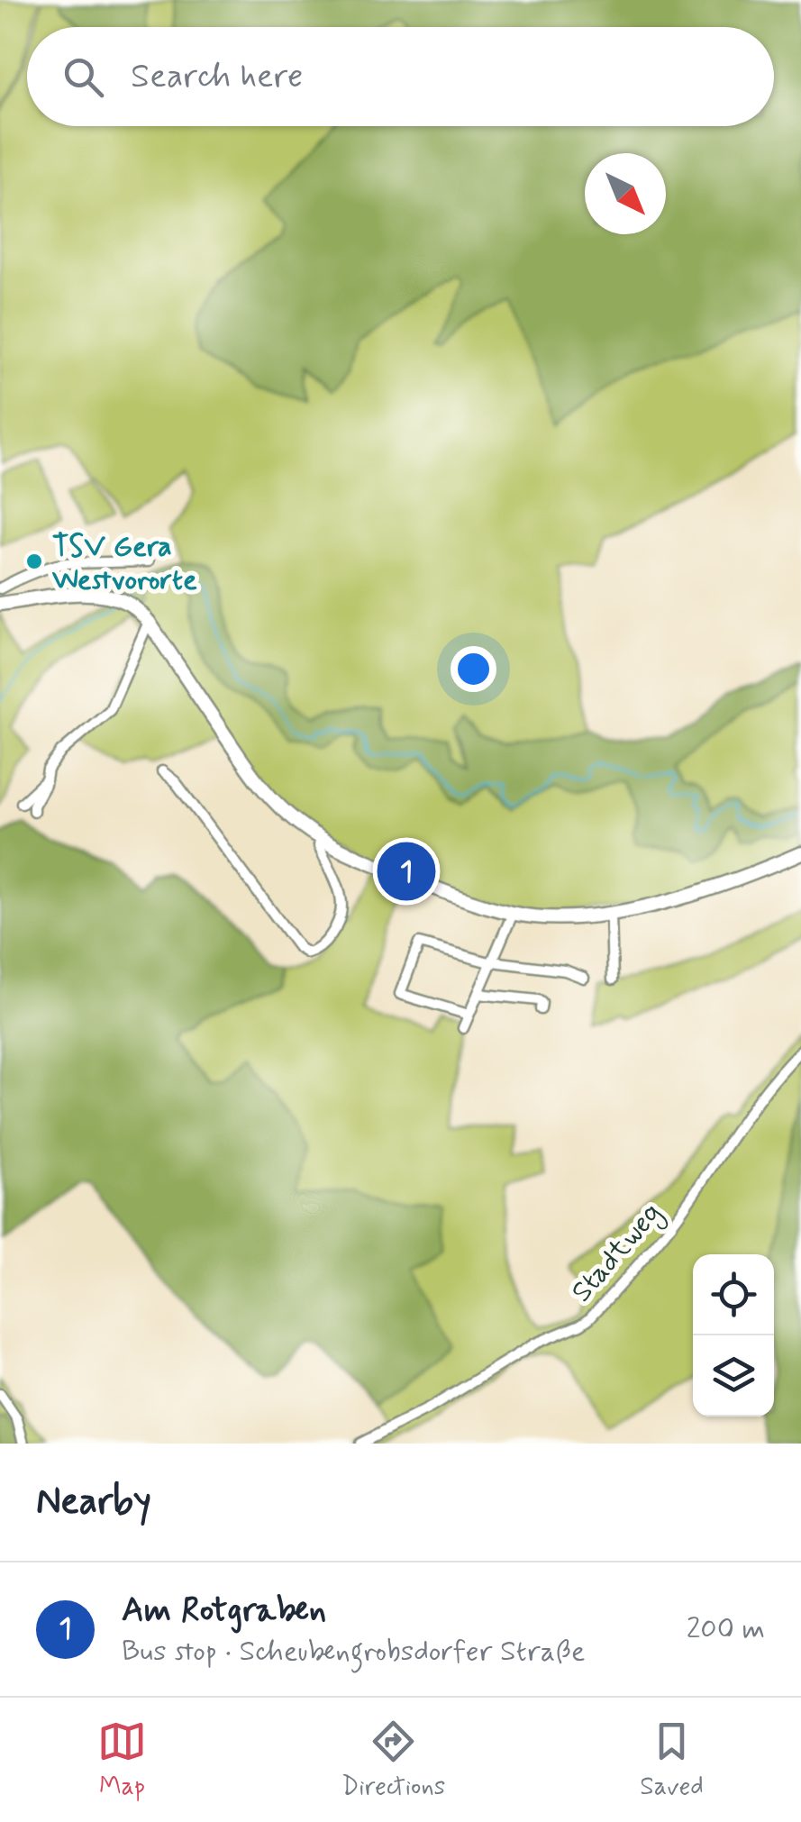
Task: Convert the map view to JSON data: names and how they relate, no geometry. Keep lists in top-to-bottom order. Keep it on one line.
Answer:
{"streets":{"street":["Stadtweg"]},"places":["TSV Gera Westvororte"],"north":"bottom right","page":{"search":"Search here","pins":"1","heading":"Nearby","list":[{"mark":"1","name":"Am Rotgraben","note":"Bus stop · Scheubengrobsdorfer Straße","value":"200 m"}],"nav":["Map","Directions","Saved"]}}
